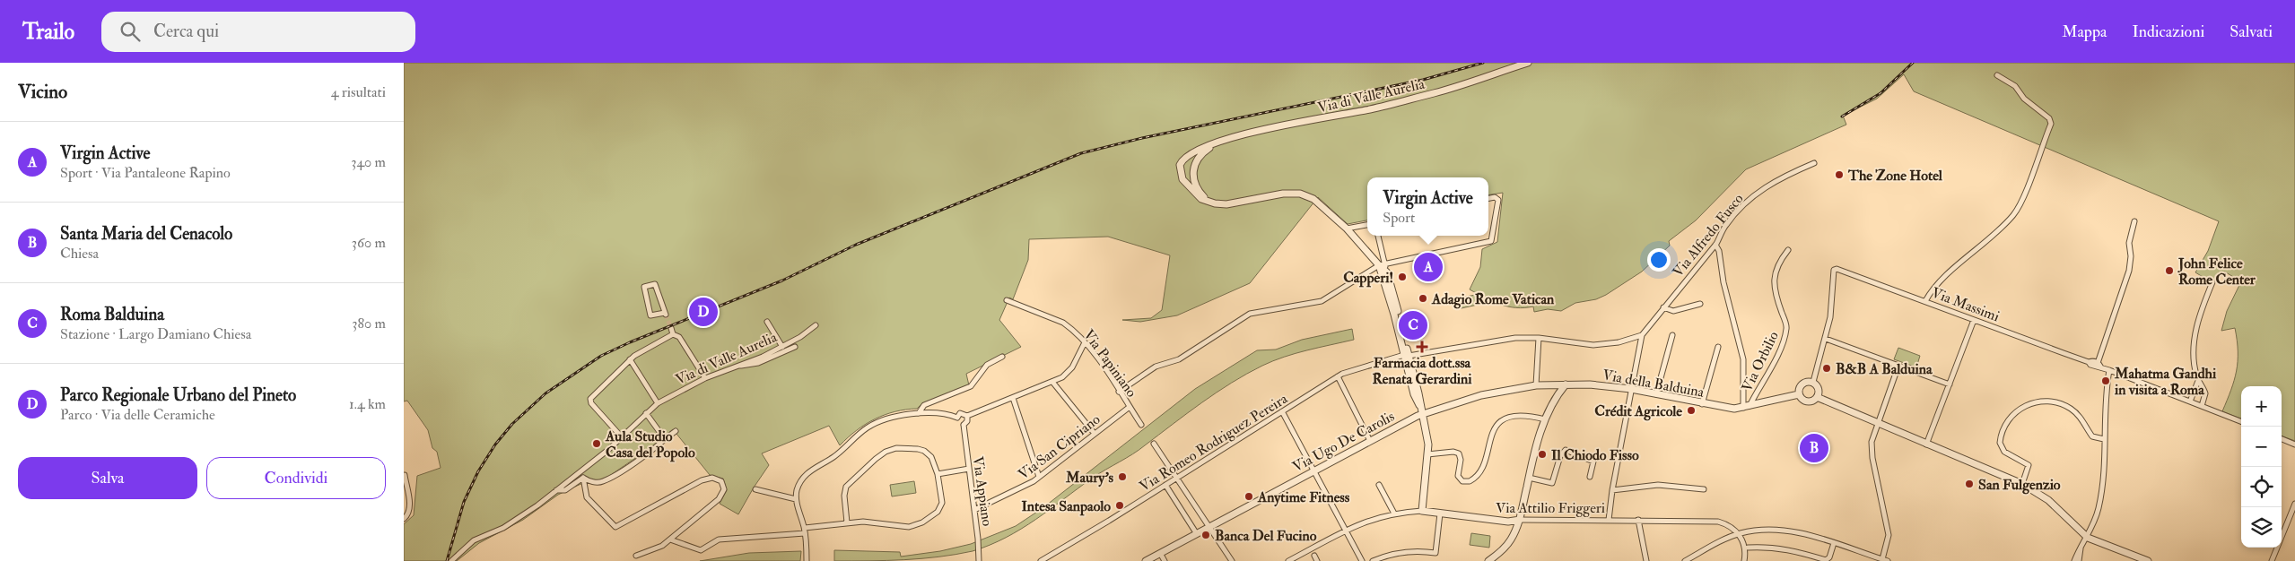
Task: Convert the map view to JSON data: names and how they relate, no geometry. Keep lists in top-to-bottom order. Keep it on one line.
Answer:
{"streets":{"street":["Via di Valle Aurelia","Via Alfredo Fusco","Via Massimi","Via Orbilio","Via Papiniano","Via della Balduina","Via Ugo De Carolis","Via Romeo Rodriguez Pereira","Via San Cipriano","Via Appiano","Via Attilio Friggeri"]},"crossings":[["Via Alfredo Fusco","Via Romeo Rodriguez Pereira"],["Via Orbilio","Via della Balduina"],["Via Papiniano","Via San Cipriano"],["Via della Balduina","Via Ugo De Carolis"],["Via San Cipriano","Via Appiano"]],"places":{"other":["The Zone Hotel","John Felice Rome Center","Capperi!","Adagio Rome Vatican","B&B A Balduina","Mahatma Gandhi in visita a Roma","Crédit Agricole","Aula Studio Casa del Popolo","Il Chiodo Fisso","Maury's","San Fulgenzio","Anytime Fitness","Intesa Sanpaolo","Banca Del Fucino"],"health":["Farmacia dott.ssa Renata Gerardini"]},"page":{"header":"Trailo","search":"Cerca qui","nav":["Mappa","Indicazioni","Salvati"],"heading":["Vicino","4 risultati"],"list":[{"mark":"A","name":"Virgin Active","note":"Sport · Via Pantaleone Rapino","value":"340 m"},{"mark":"B","name":"Santa Maria del Cenacolo","note":"Chiesa","value":"360 m"},{"mark":"C","name":"Roma Balduina","note":"Stazione · Largo Damiano Chiesa","value":"380 m"},{"mark":"D","name":"Parco Regionale Urbano del Pineto","note":"Parco · Via delle Ceramiche","value":"1.4 km"}],"popup":["Virgin Active","Sport"],"pins":["A","D","C","B"],"map_buttons":["+","−"],"buttons":["Salva","Condividi"]}}
